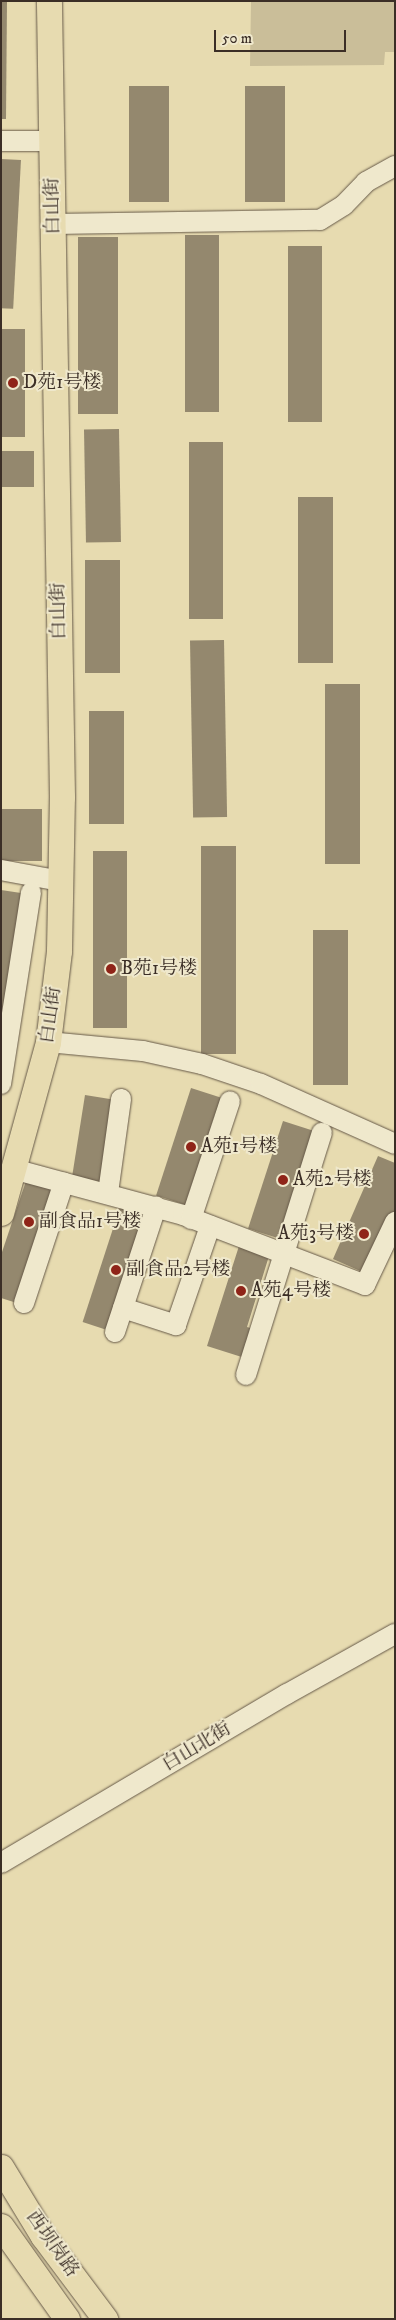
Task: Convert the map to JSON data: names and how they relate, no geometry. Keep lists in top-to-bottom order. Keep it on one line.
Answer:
{"streets":{"main road":["白山街","西坝岗路"],"street":["白山北街"]},"places":["D苑1号楼","B苑1号楼","A苑1号楼","A苑2号楼","副食品1号楼","A苑3号楼","副食品2号楼","A苑4号楼"],"scale_bar":"50 m"}
